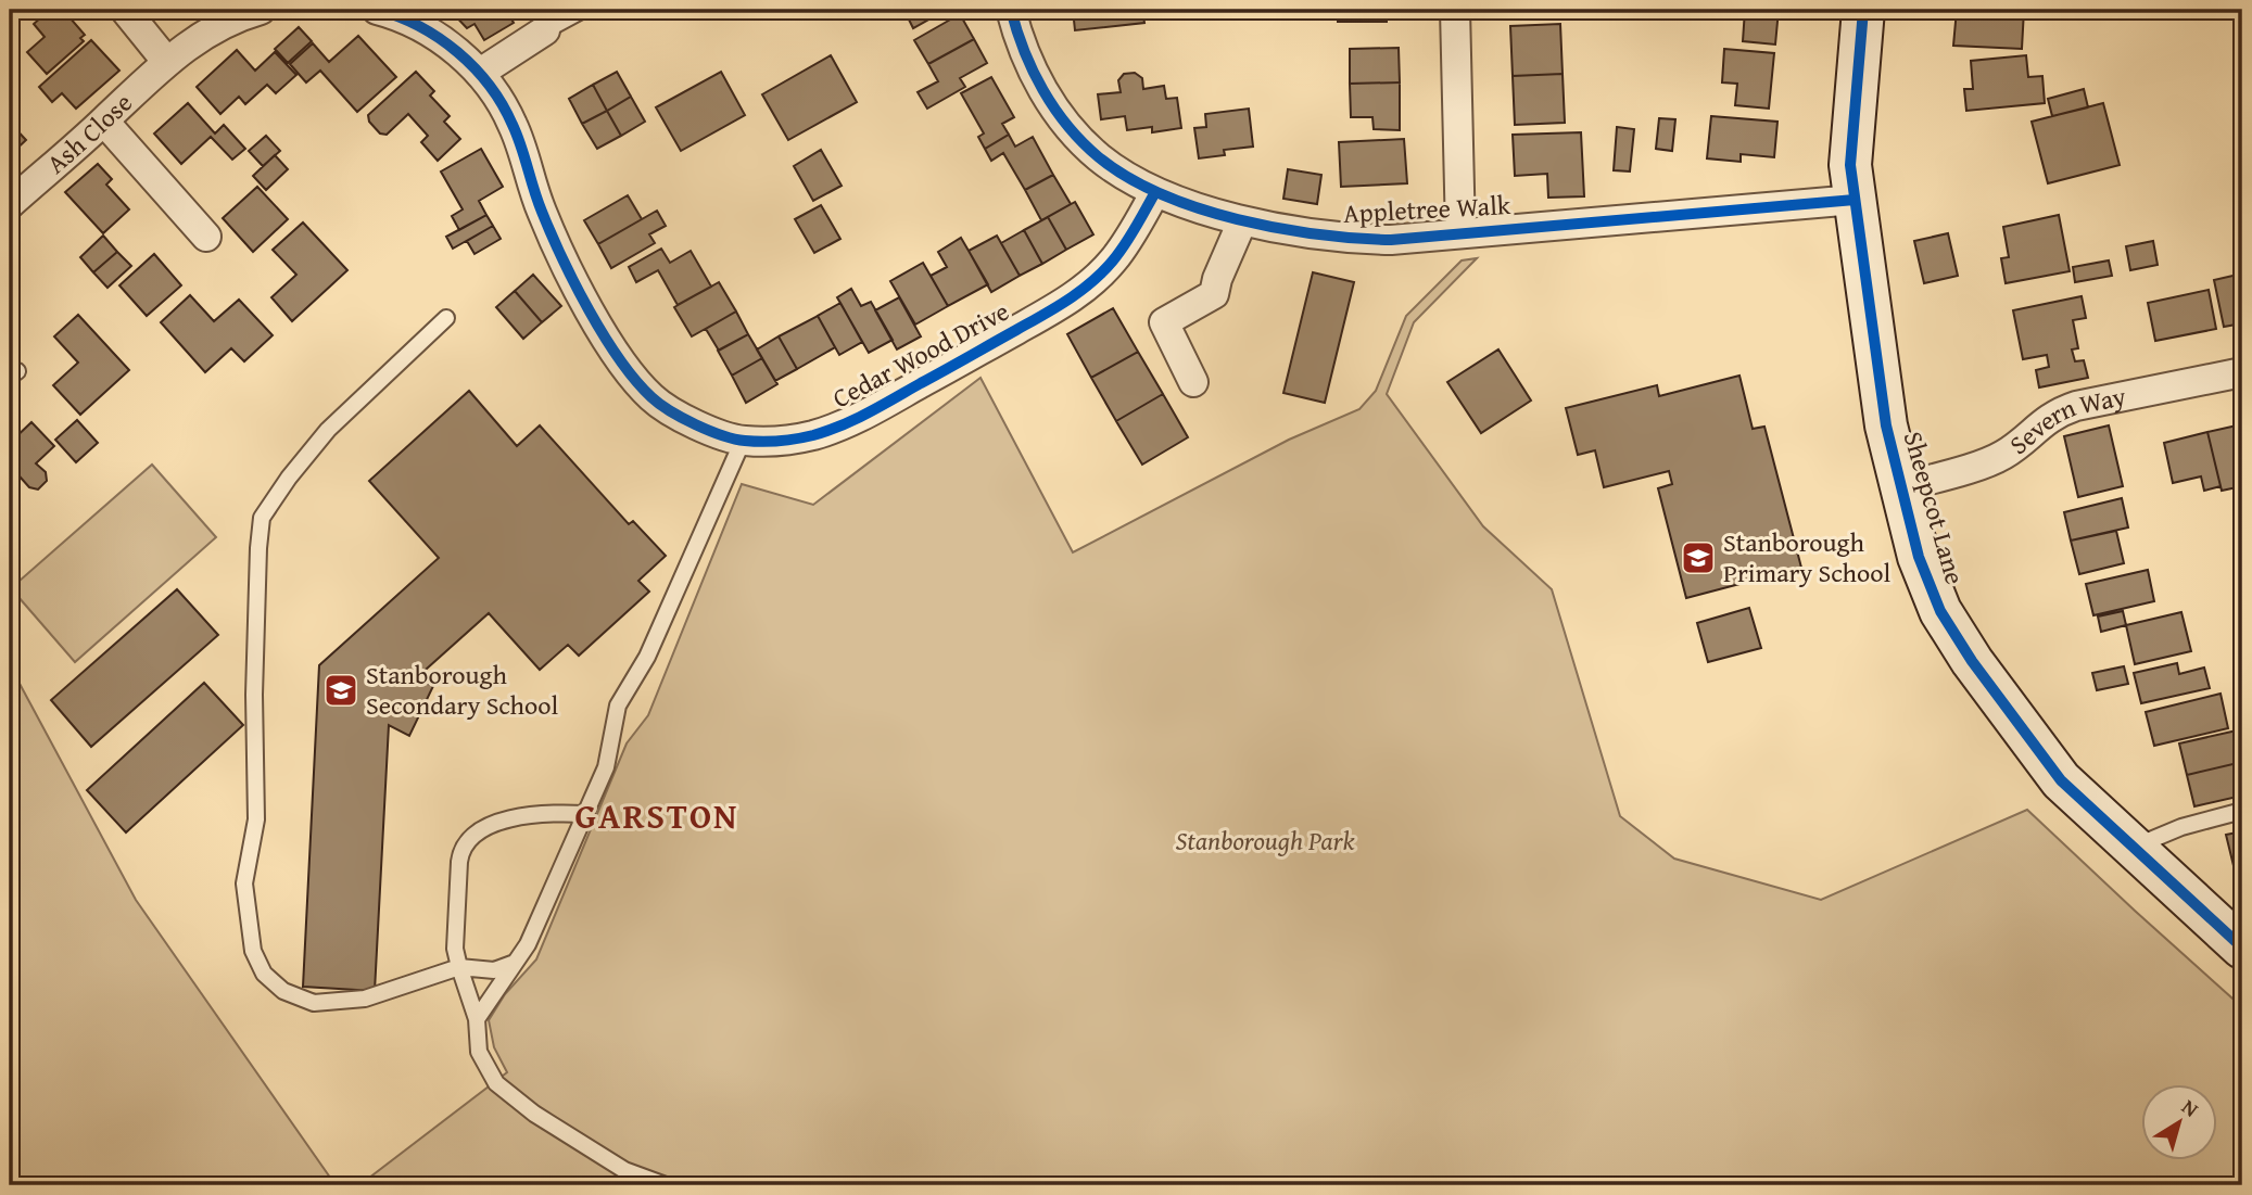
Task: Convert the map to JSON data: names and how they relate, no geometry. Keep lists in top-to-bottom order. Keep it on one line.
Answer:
{"streets":{"street":["Ash Close","Appletree Walk","Cedar Wood Drive","Severn Way","Sheepcot Lane"]},"crossings":[["Appletree Walk","Cedar Wood Drive"],["Appletree Walk","Sheepcot Lane"],["Severn Way","Sheepcot Lane"]],"districts":["GARSTON"],"parks":["Stanborough Park"],"places":{"school or university":["Stanborough Primary School","Stanborough Secondary School"]},"north":"top right"}
